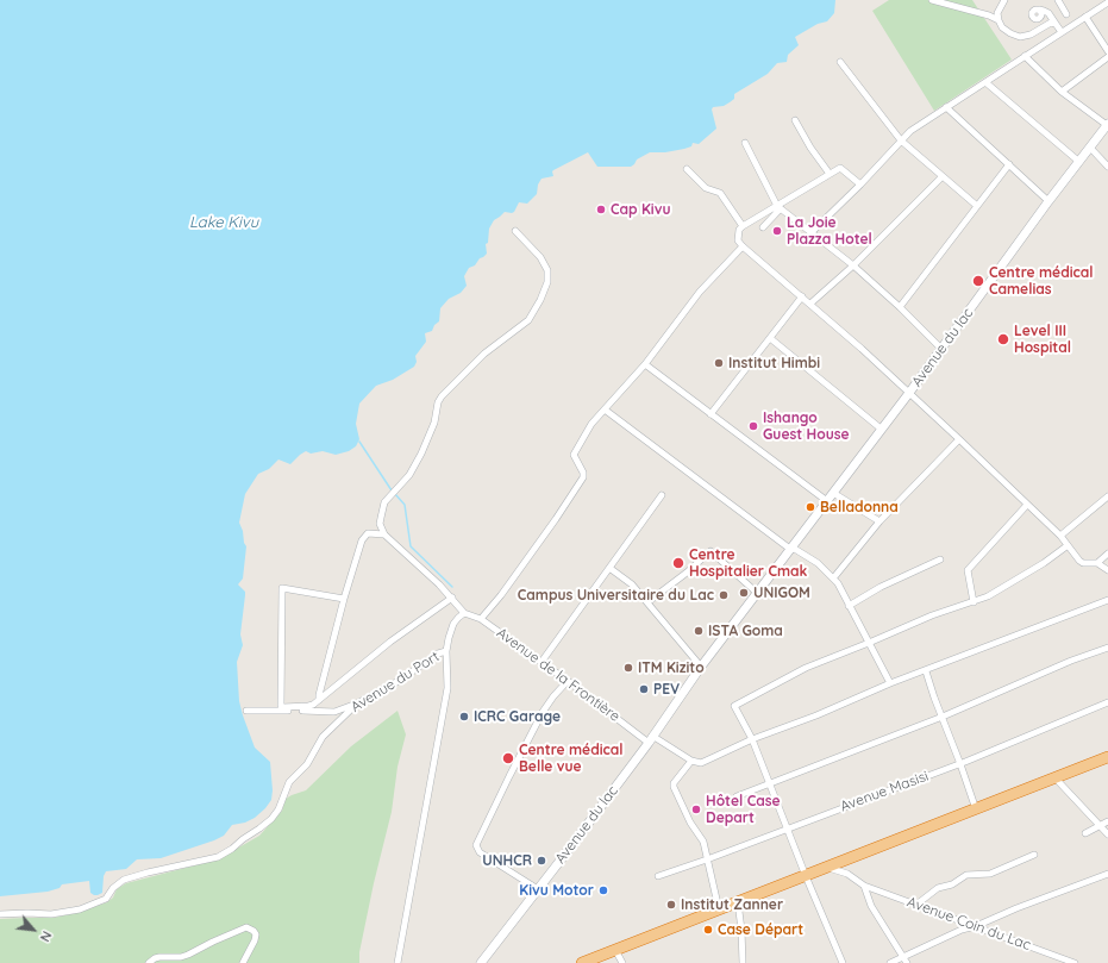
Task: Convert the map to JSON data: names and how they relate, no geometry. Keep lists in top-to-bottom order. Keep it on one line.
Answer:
{"streets":{"main road":["Avenue du lac"],"street":["Avenue de la Frontière","Avenue du Port","Avenue Masisi","Avenue Coin du Lac"]},"crossings":[["Avenue du lac","Avenue de la Frontière"]],"water":["Lake Kivu"],"places":["Cap Kivu","La Joie Plazza Hotel","Centre médical Camelias","Level III Hospital","Institut Himbi","Ishango Guest House","Belladonna","Centre Hospitalier Cmak","UNIGOM","Campus Universitaire du Lac","ISTA Goma","ITM Kizito","PEV","ICRC Garage","Centre médical Belle vue","Hôtel Case Depart","UNHCR","Kivu Motor","Institut Zanner","Case Départ"],"north":"bottom right"}
